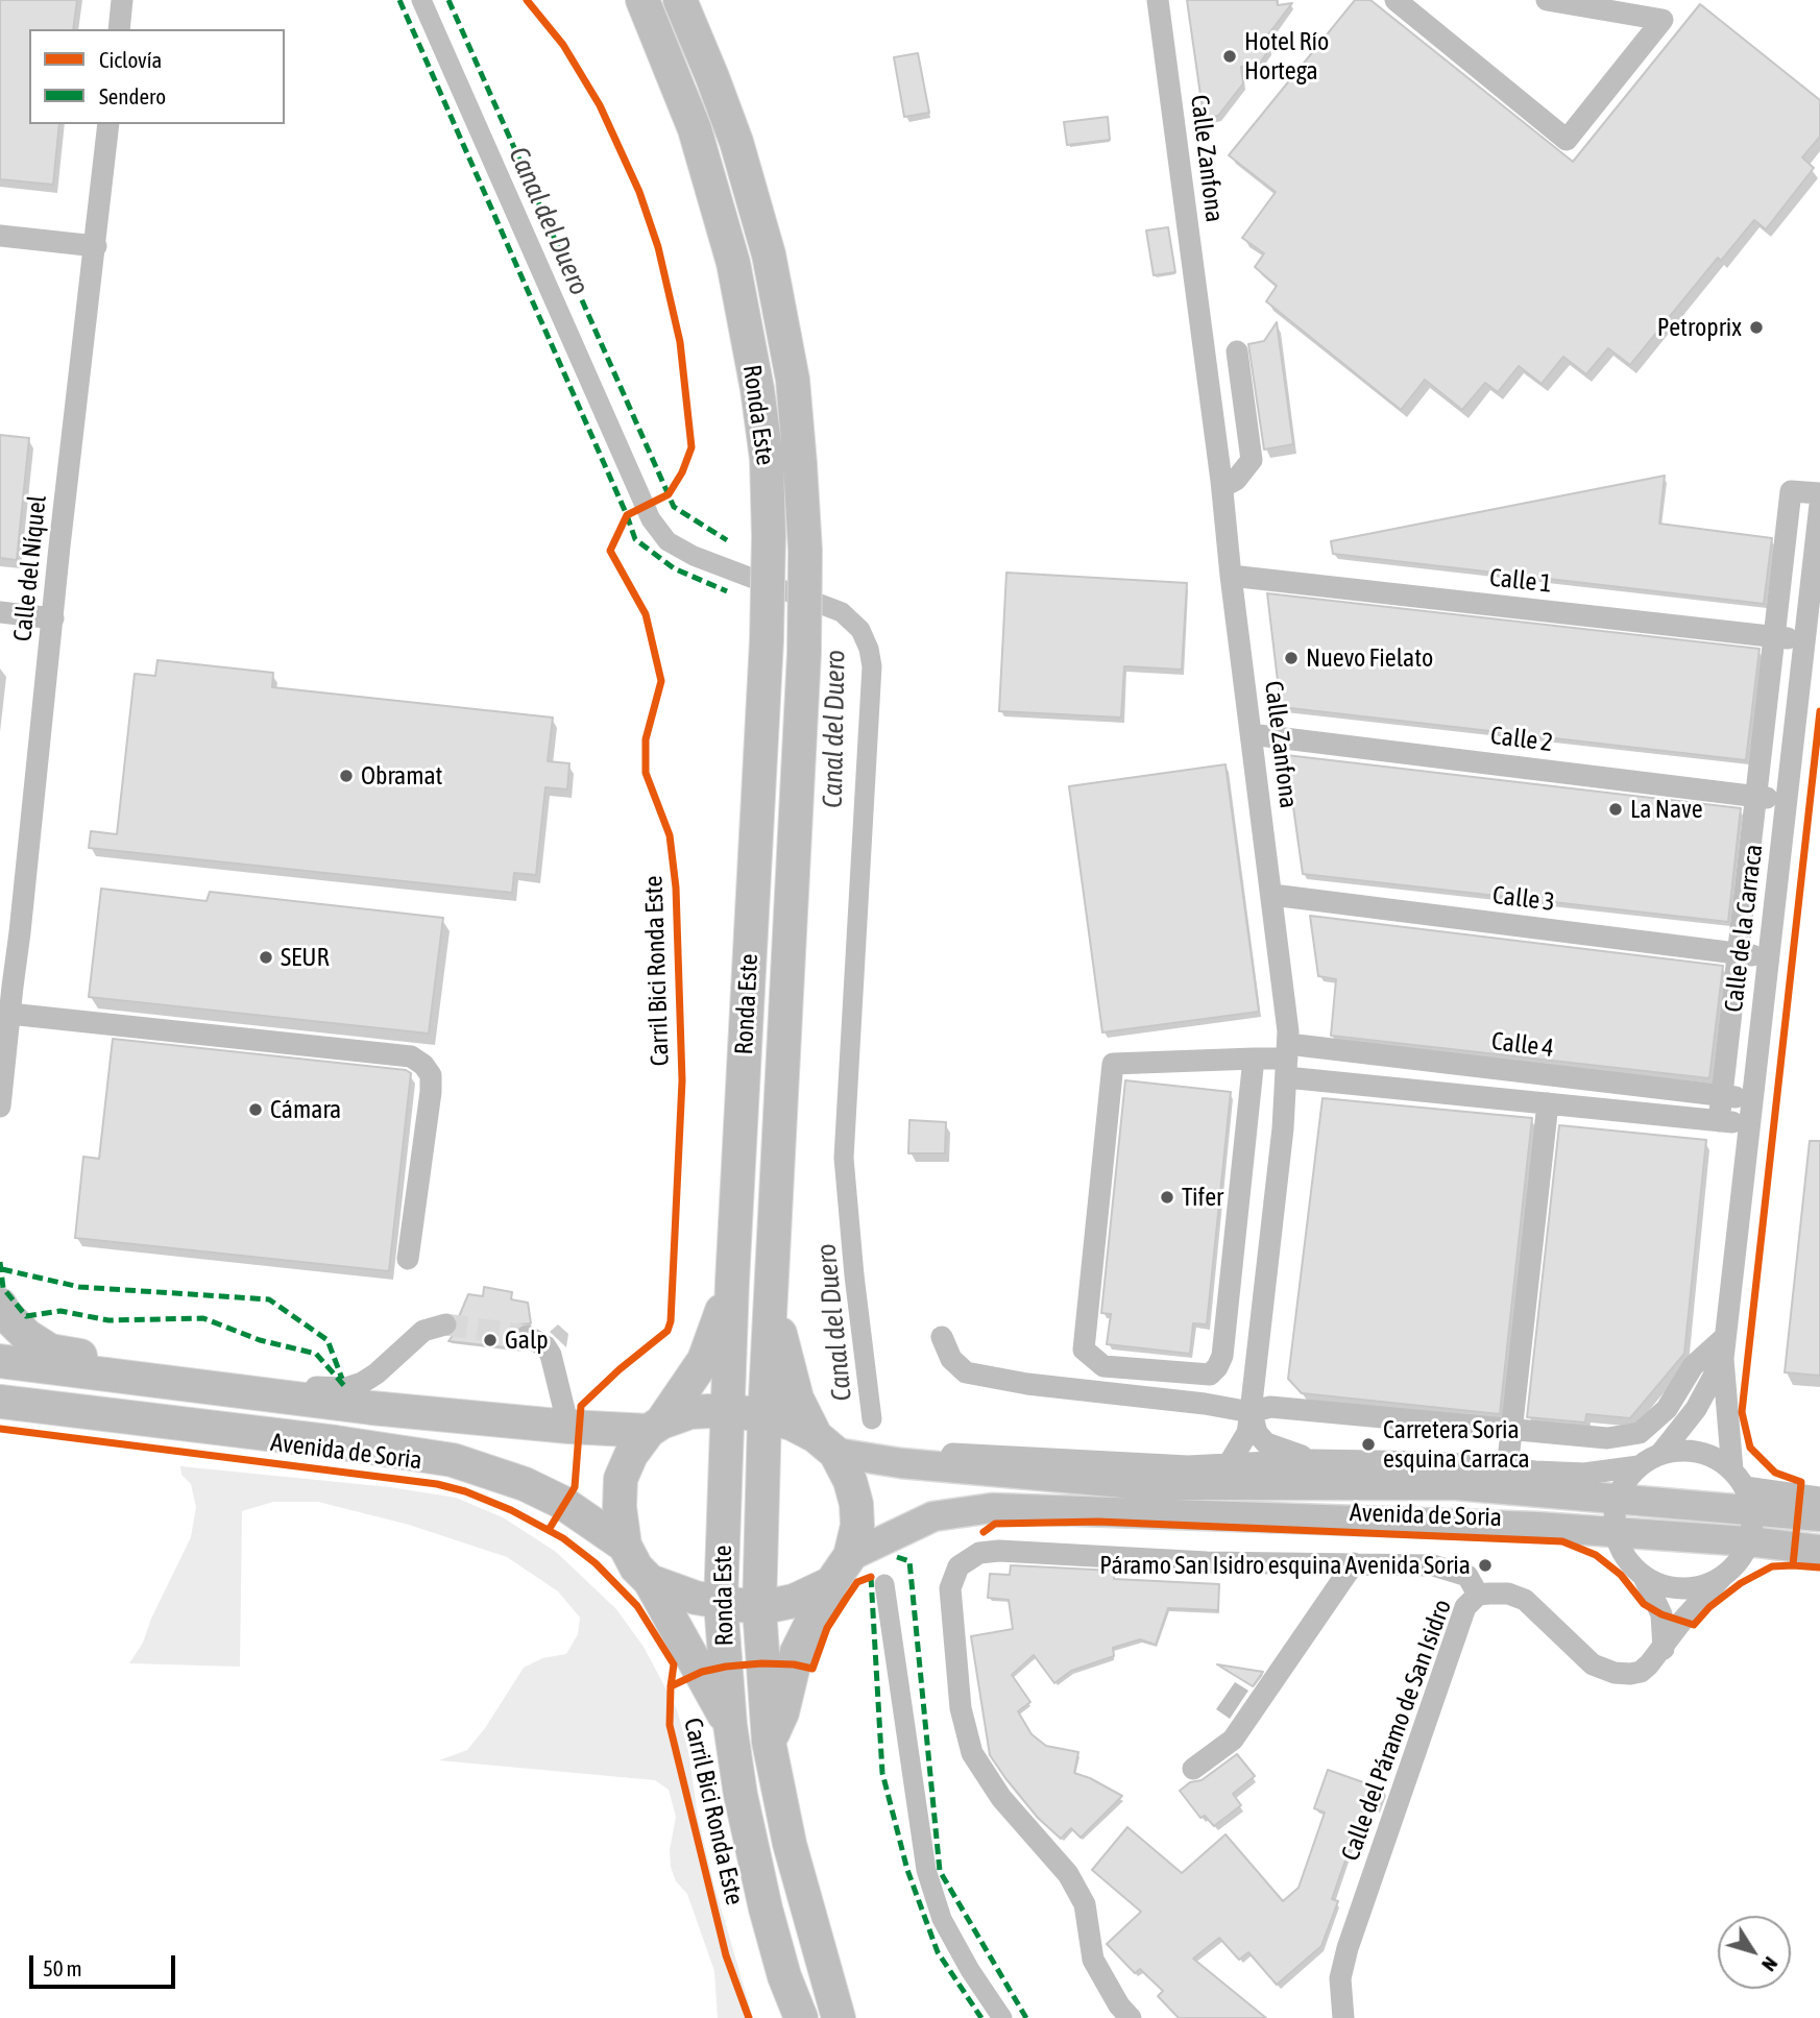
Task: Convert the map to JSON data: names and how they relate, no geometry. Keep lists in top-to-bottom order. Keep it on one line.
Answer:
{"streets":{"highway":["Ronda Este","Avenida de Soria"],"street":["Calle Zanfona","Calle del Níquel","Calle 1","Calle 2","Calle 3","Calle de la Carraca","Calle 4","Calle del Páramo de San Isidro"],"cycle path":["Carril Bici Ronda Este"]},"crossings":[["Calle Zanfona","Calle 1"],["Calle Zanfona","Calle 2"],["Calle Zanfona","Calle 3"],["Calle Zanfona","Calle 4"],["Calle Zanfona","Avenida de Soria"],["Calle 1","Calle de la Carraca"],["Calle 2","Calle de la Carraca"],["Calle 3","Calle de la Carraca"],["Calle de la Carraca","Calle 4"],["Calle de la Carraca","Avenida de Soria"],["Calle de la Carraca","Calle del Páramo de San Isidro"],["Avenida de Soria","Calle del Páramo de San Isidro"]],"water":["Canal del Duero"],"places":["Hotel Río Hortega","Petroprix","Nuevo Fielato","Obramat","La Nave","SEUR","Cámara","Tifer","Galp","Carretera Soria esquina Carraca","Páramo San Isidro esquina Avenida Soria"],"legend":["Ciclovía","Sendero"],"scale_bar":"50 m","north":"bottom right"}
